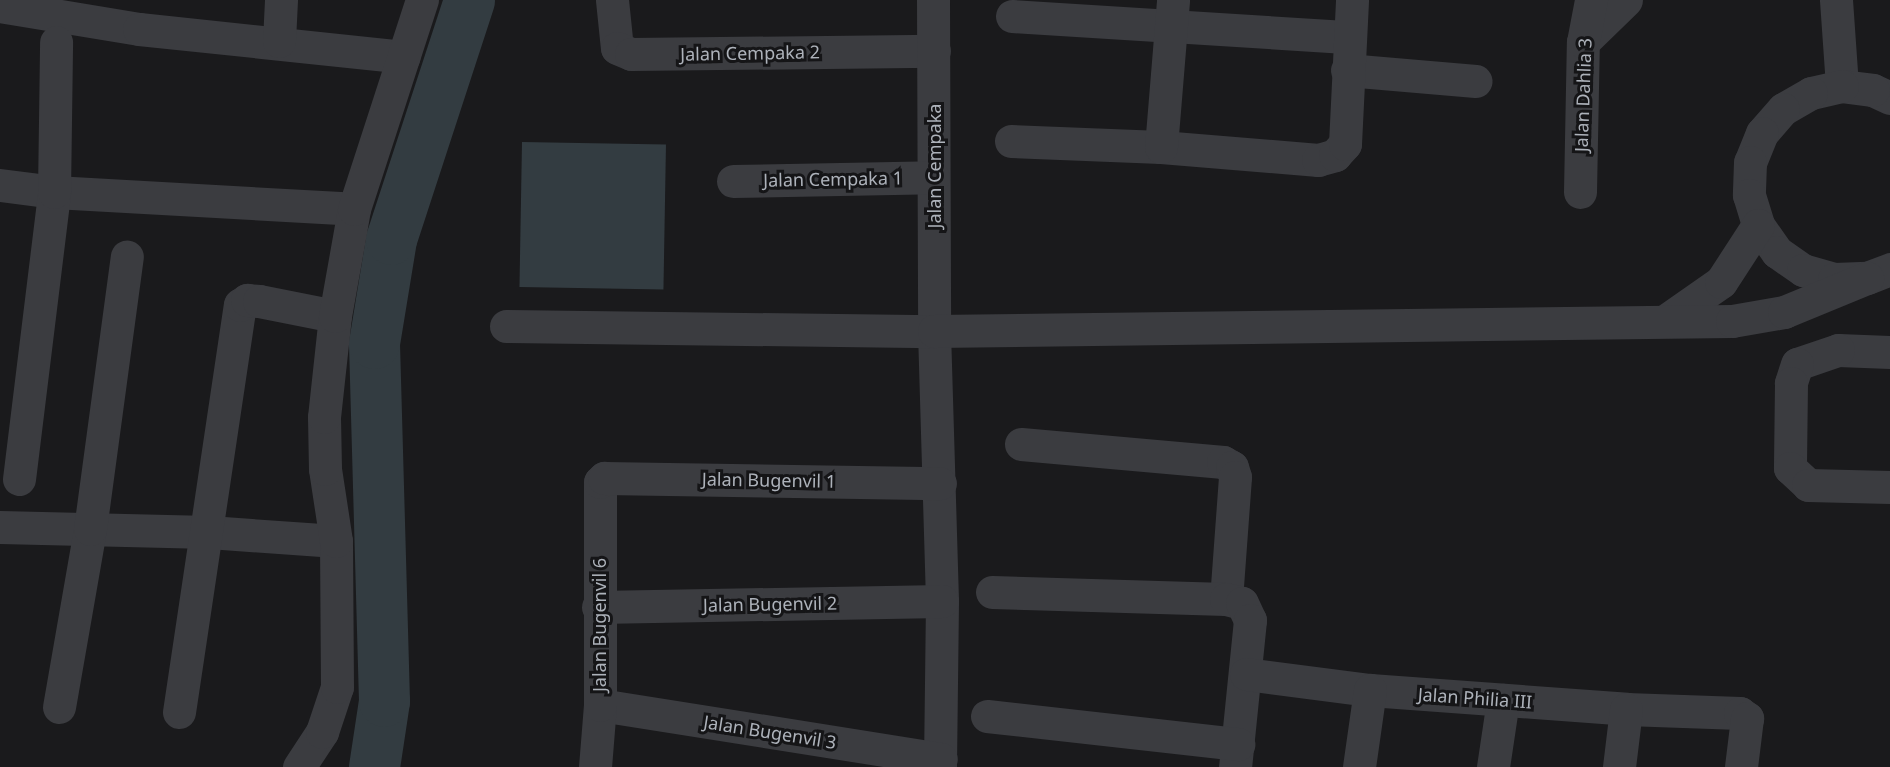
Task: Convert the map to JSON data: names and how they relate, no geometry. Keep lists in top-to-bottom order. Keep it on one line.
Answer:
{"streets":{"street":["Jalan Cempaka 2","Jalan Dahlia 3","Jalan Cempaka","Jalan Cempaka 1","Jalan Bugenvil 1","Jalan Bugenvil 2","Jalan Bugenvil 6","Jalan Philia III","Jalan Bugenvil 3"]},"crossings":[["Jalan Cempaka 2","Jalan Cempaka"],["Jalan Cempaka","Jalan Cempaka 1"],["Jalan Cempaka","Jalan Bugenvil 1"],["Jalan Cempaka","Jalan Bugenvil 2"],["Jalan Cempaka","Jalan Bugenvil 3"],["Jalan Bugenvil 1","Jalan Bugenvil 6"],["Jalan Bugenvil 2","Jalan Bugenvil 6"],["Jalan Bugenvil 6","Jalan Bugenvil 3"]]}
